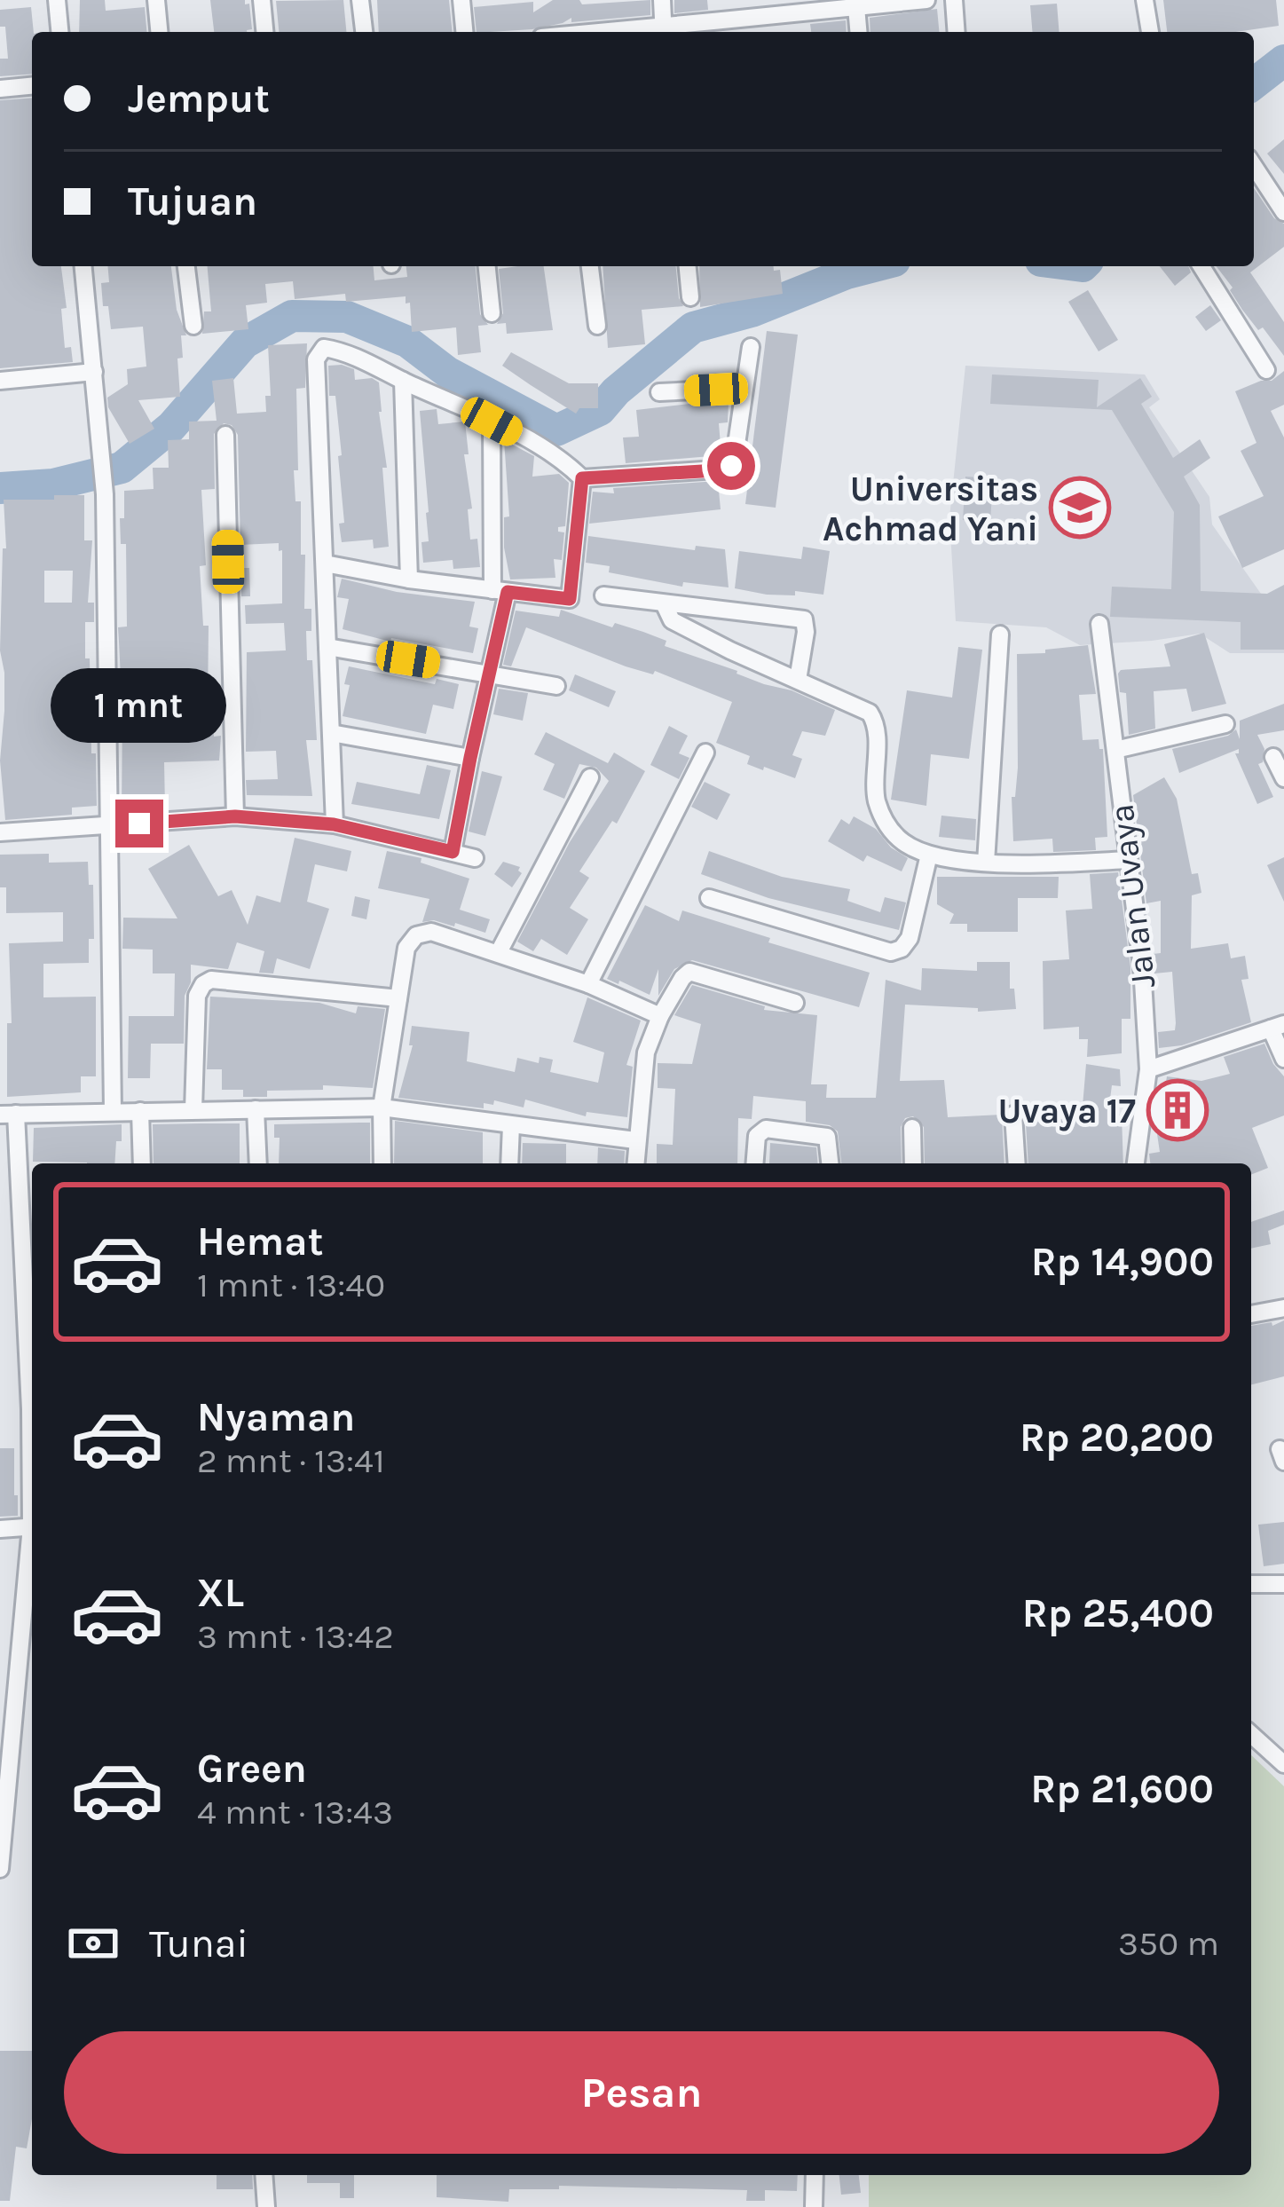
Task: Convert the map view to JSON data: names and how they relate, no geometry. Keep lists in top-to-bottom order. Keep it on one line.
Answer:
{"streets":{"street":["Jalan Uvaya"]},"places":{"school or university":["Universitas Achmad Yani"],"building":["Uvaya 17"]},"page":{"banner":["Jemput","Tujuan"],"bubble":"1 mnt","list":[{"name":"Hemat","note":"1 mnt · 13:40","value":"Rp 14,900"},{"name":"Nyaman","note":"2 mnt · 13:41","value":"Rp 20,200"},{"name":"XL","note":"3 mnt · 13:42","value":"Rp 25,400"},{"name":"Green","note":"4 mnt · 13:43","value":"Rp 21,600"}],"pay":["Tunai","350 m"],"buttons":"Pesan"}}
